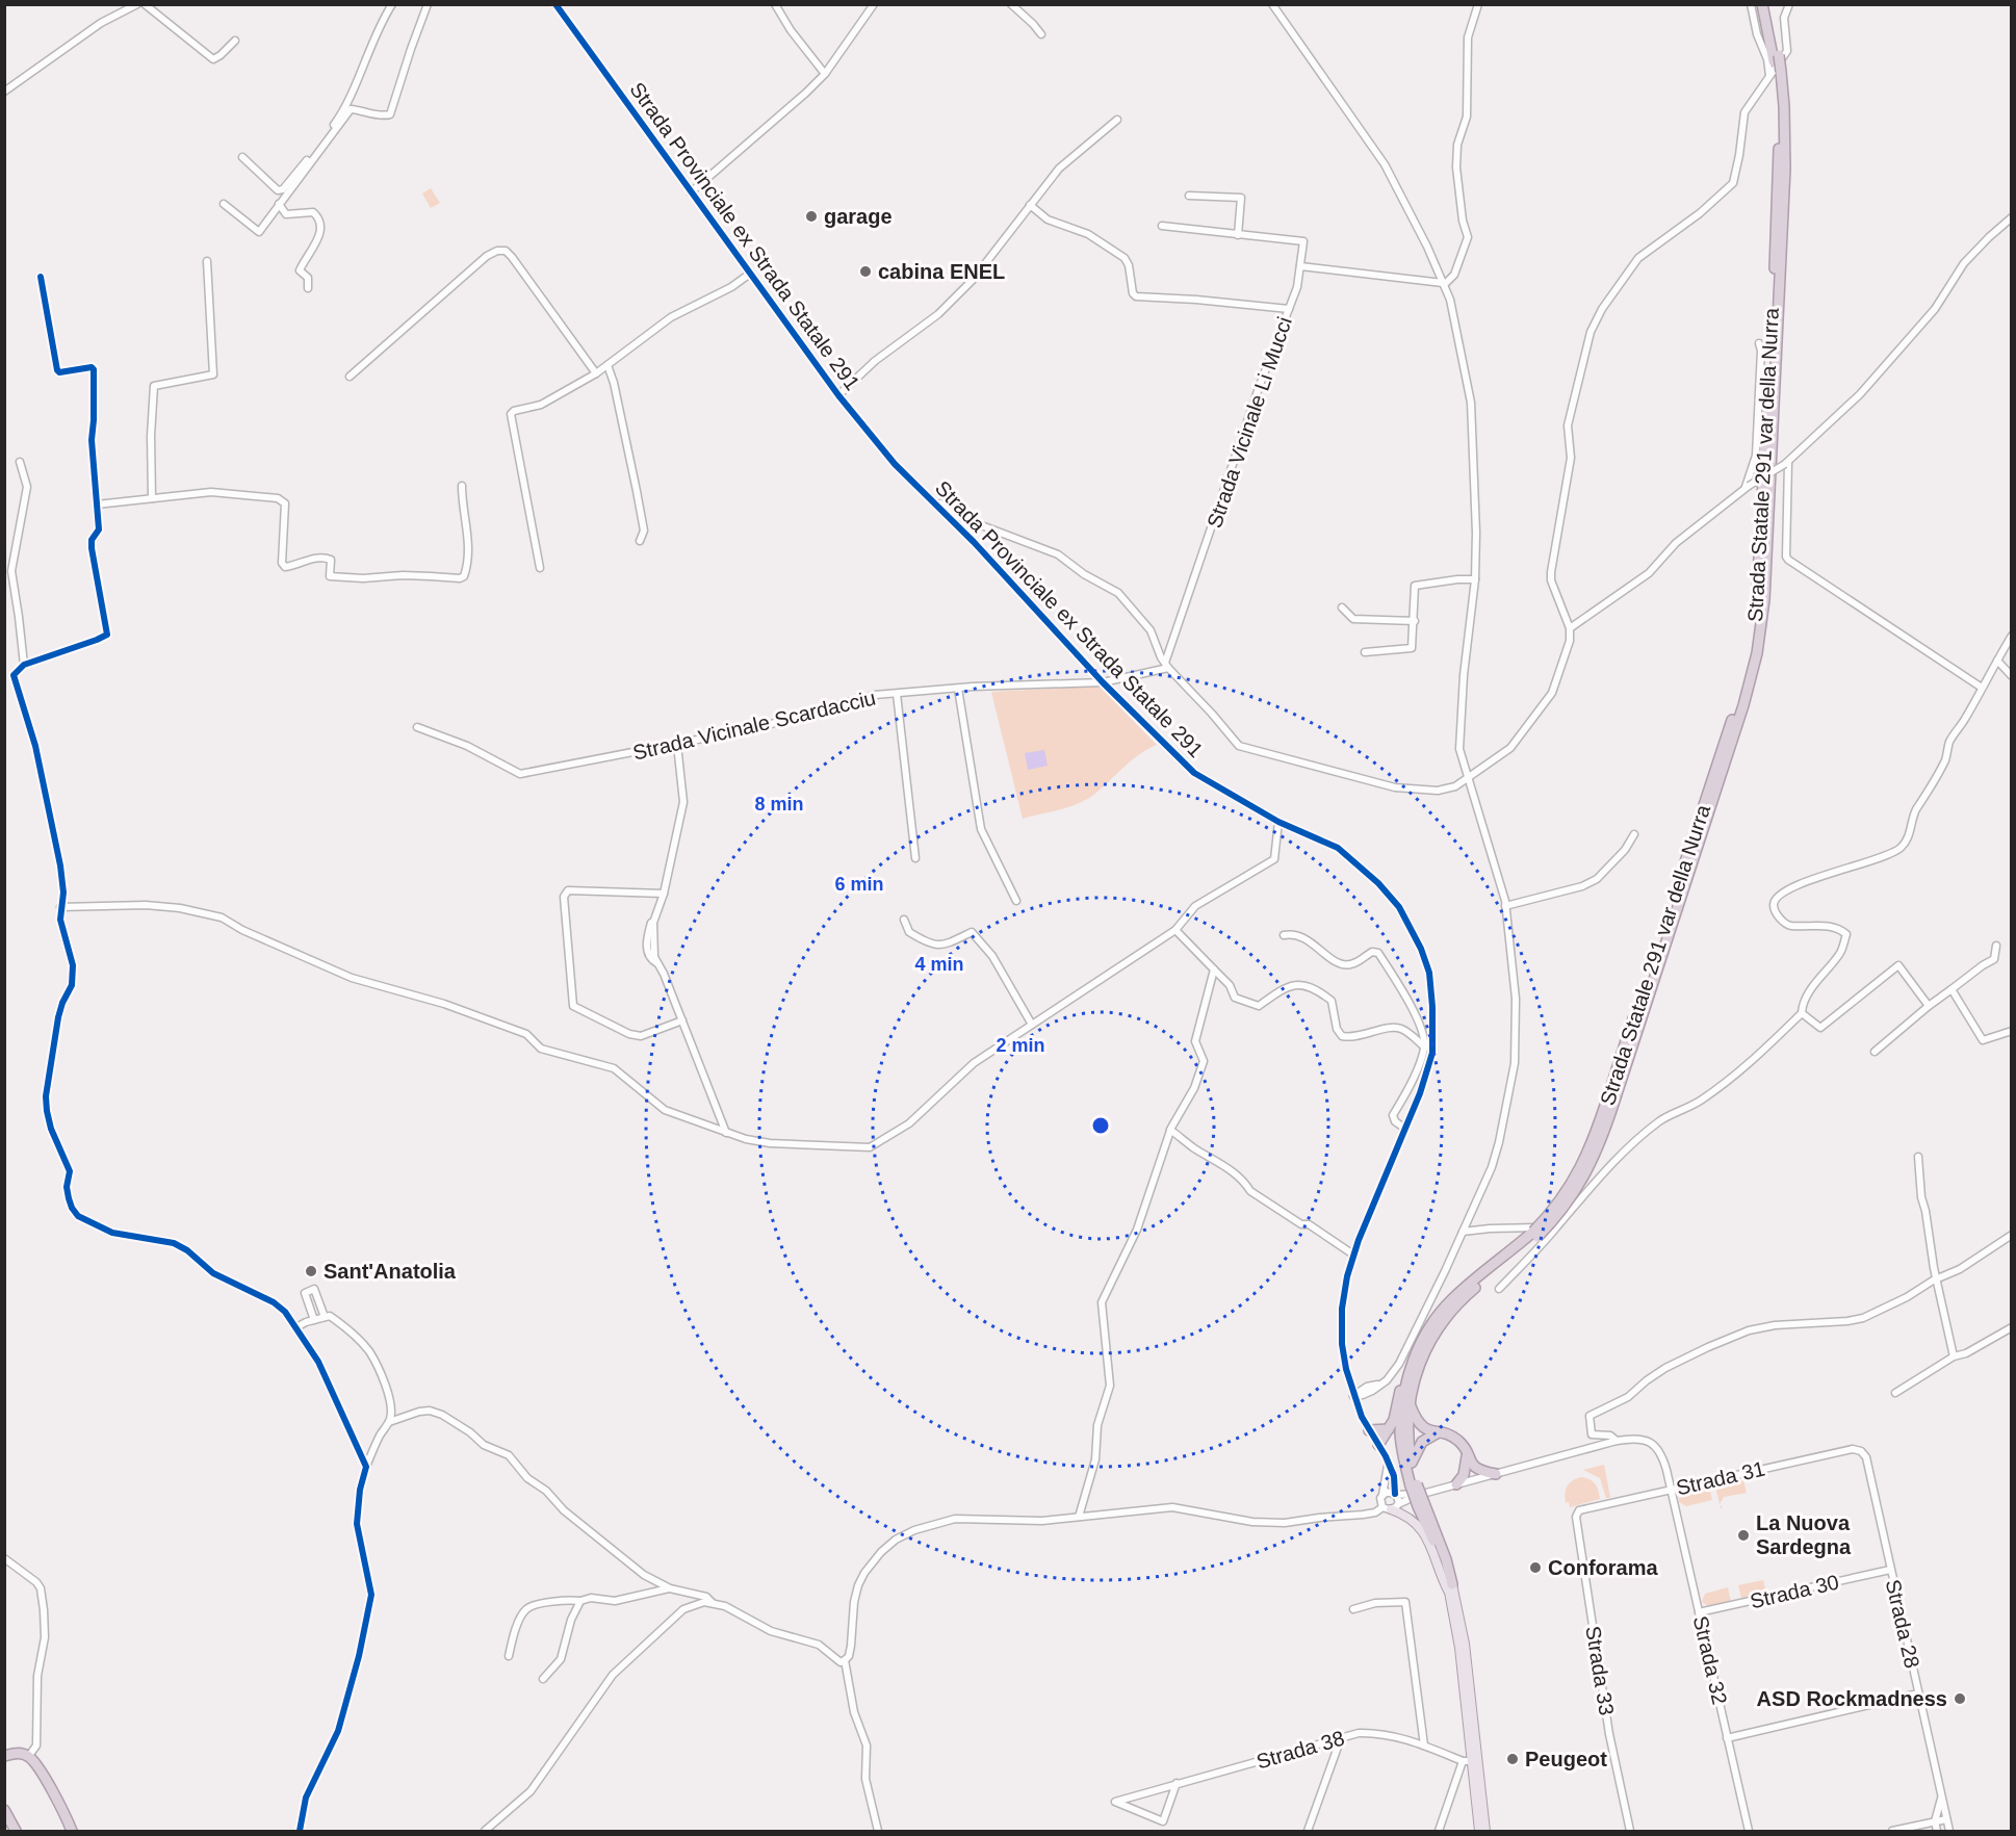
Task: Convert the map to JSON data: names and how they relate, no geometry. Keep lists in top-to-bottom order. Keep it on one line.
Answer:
{"streets":{"highway":["Strada Statale 291 var della Nurra"],"street":["Strada Provinciale ex Strada Statale 291","Strada Vicinale Li Mucci","Strada Vicinale Scardacciu","Strada 31","Strada 30","Strada 28","Strada 32","Strada 33","Strada 38"]},"crossings":[["Strada Provinciale ex Strada Statale 291","Strada Vicinale Scardacciu"],["Strada Vicinale Li Mucci","Strada Vicinale Scardacciu"],["Strada Statale 291 var della Nurra","Strada 38"],["Strada 31","Strada 28"],["Strada 31","Strada 32"],["Strada 31","Strada 33"],["Strada 30","Strada 28"],["Strada 30","Strada 32"]],"places":["garage","cabina ENEL","Sant'Anatolia","La Nuova Sardegna","Conforama","ASD Rockmadness","Peugeot"],"rings":["8 min","6 min","4 min","2 min"]}
